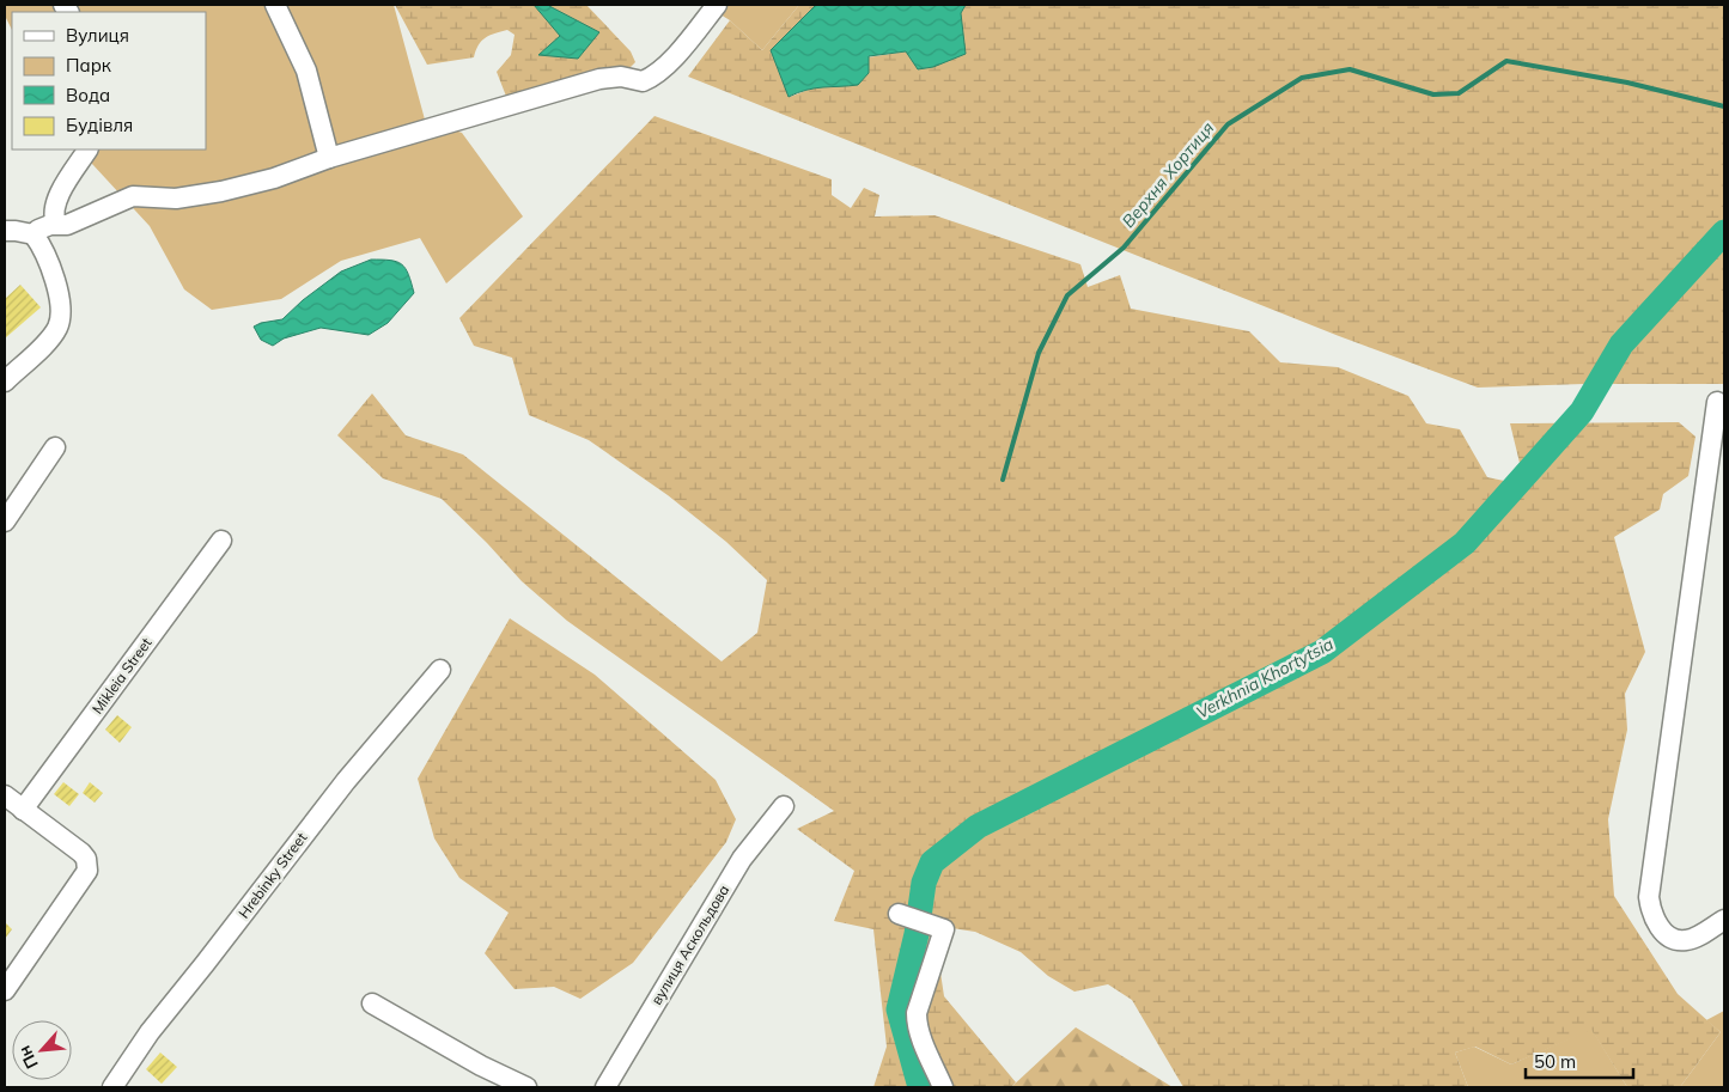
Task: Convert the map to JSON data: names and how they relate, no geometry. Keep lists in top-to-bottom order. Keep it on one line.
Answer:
{"streets":{"street":["Mikleia Street","Hrebinky Street","вулиця Аскольдова"]},"water":["Верхня Хортиця","Verkhnia Khortytsia"],"legend":["Вулиця","Парк","Вода","Будівля"],"scale_bar":"50 m","north":"bottom left"}
